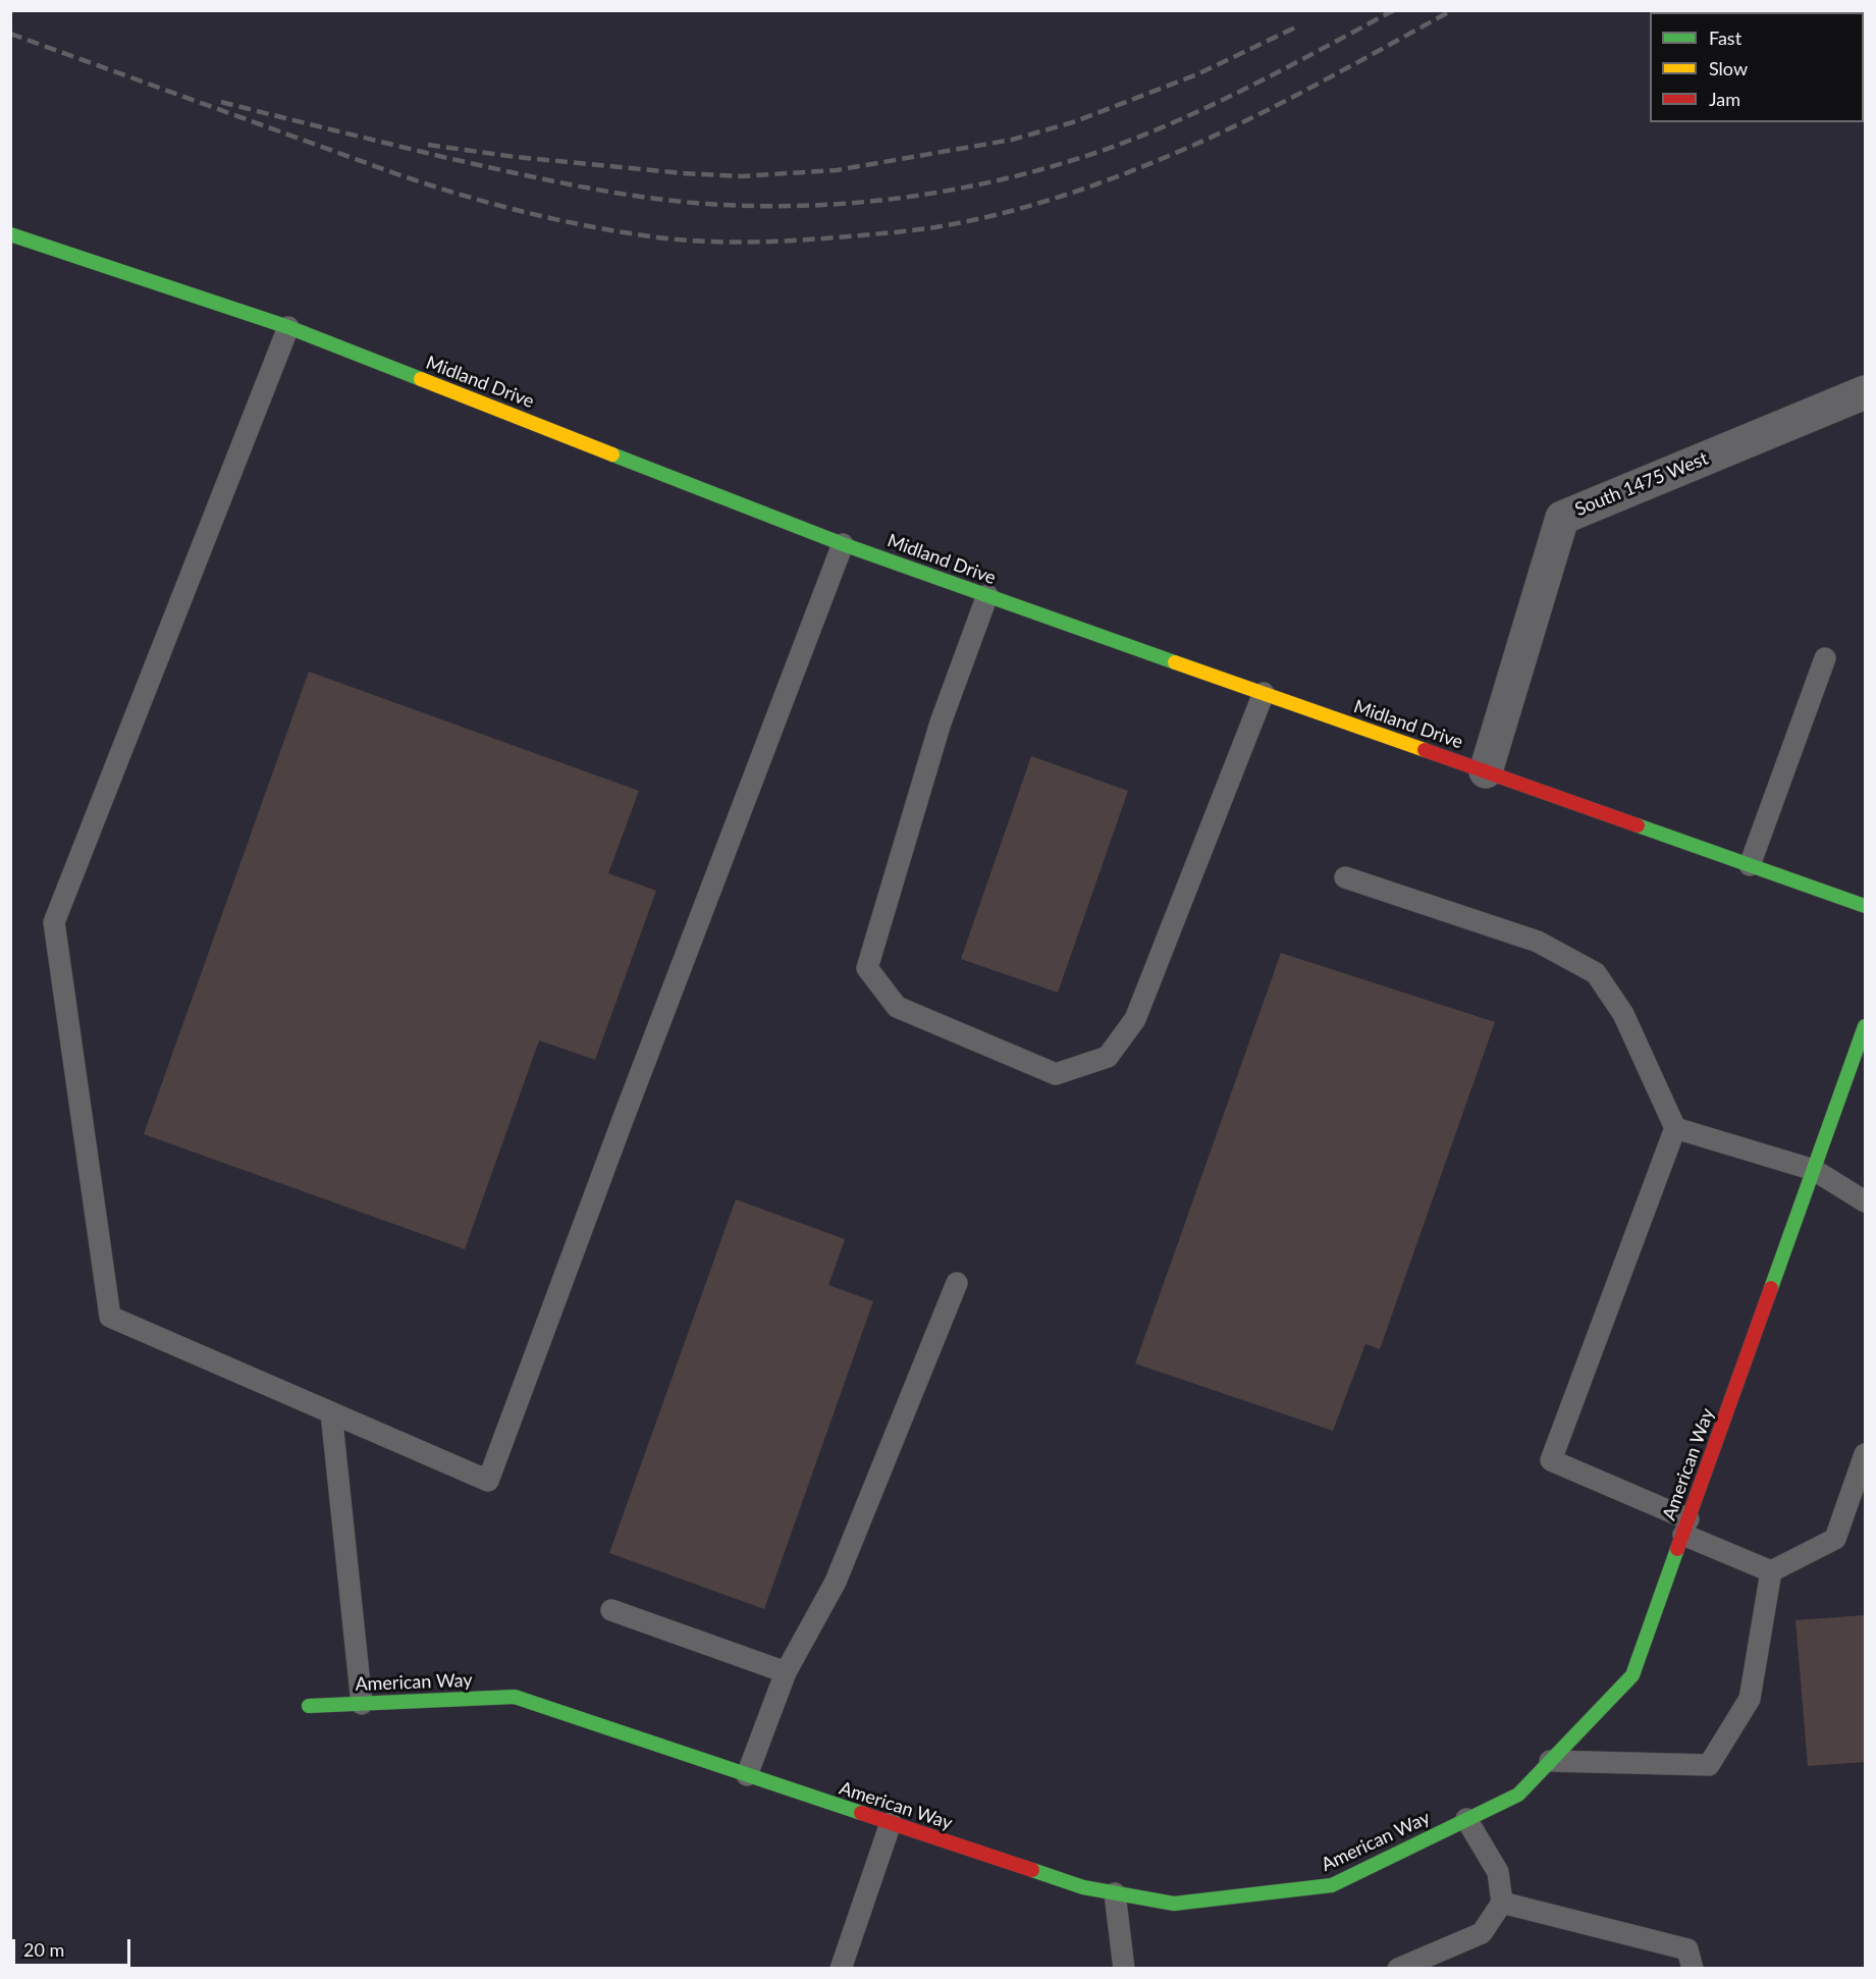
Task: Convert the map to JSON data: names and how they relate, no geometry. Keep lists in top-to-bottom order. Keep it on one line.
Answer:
{"streets":{"street":["Midland Drive","South 1475 West","American Way"]},"crossings":[["Midland Drive","South 1475 West"]],"legend":["Fast","Slow","Jam"],"scale_bar":"20 m"}
